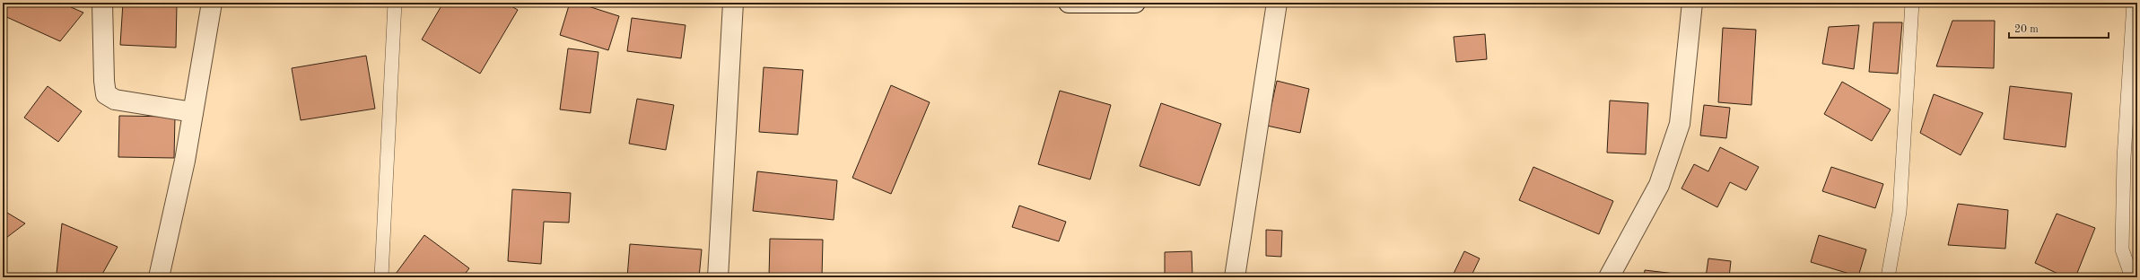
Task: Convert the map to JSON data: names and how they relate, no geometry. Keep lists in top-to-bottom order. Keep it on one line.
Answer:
{"scale_bar":"20 m"}
